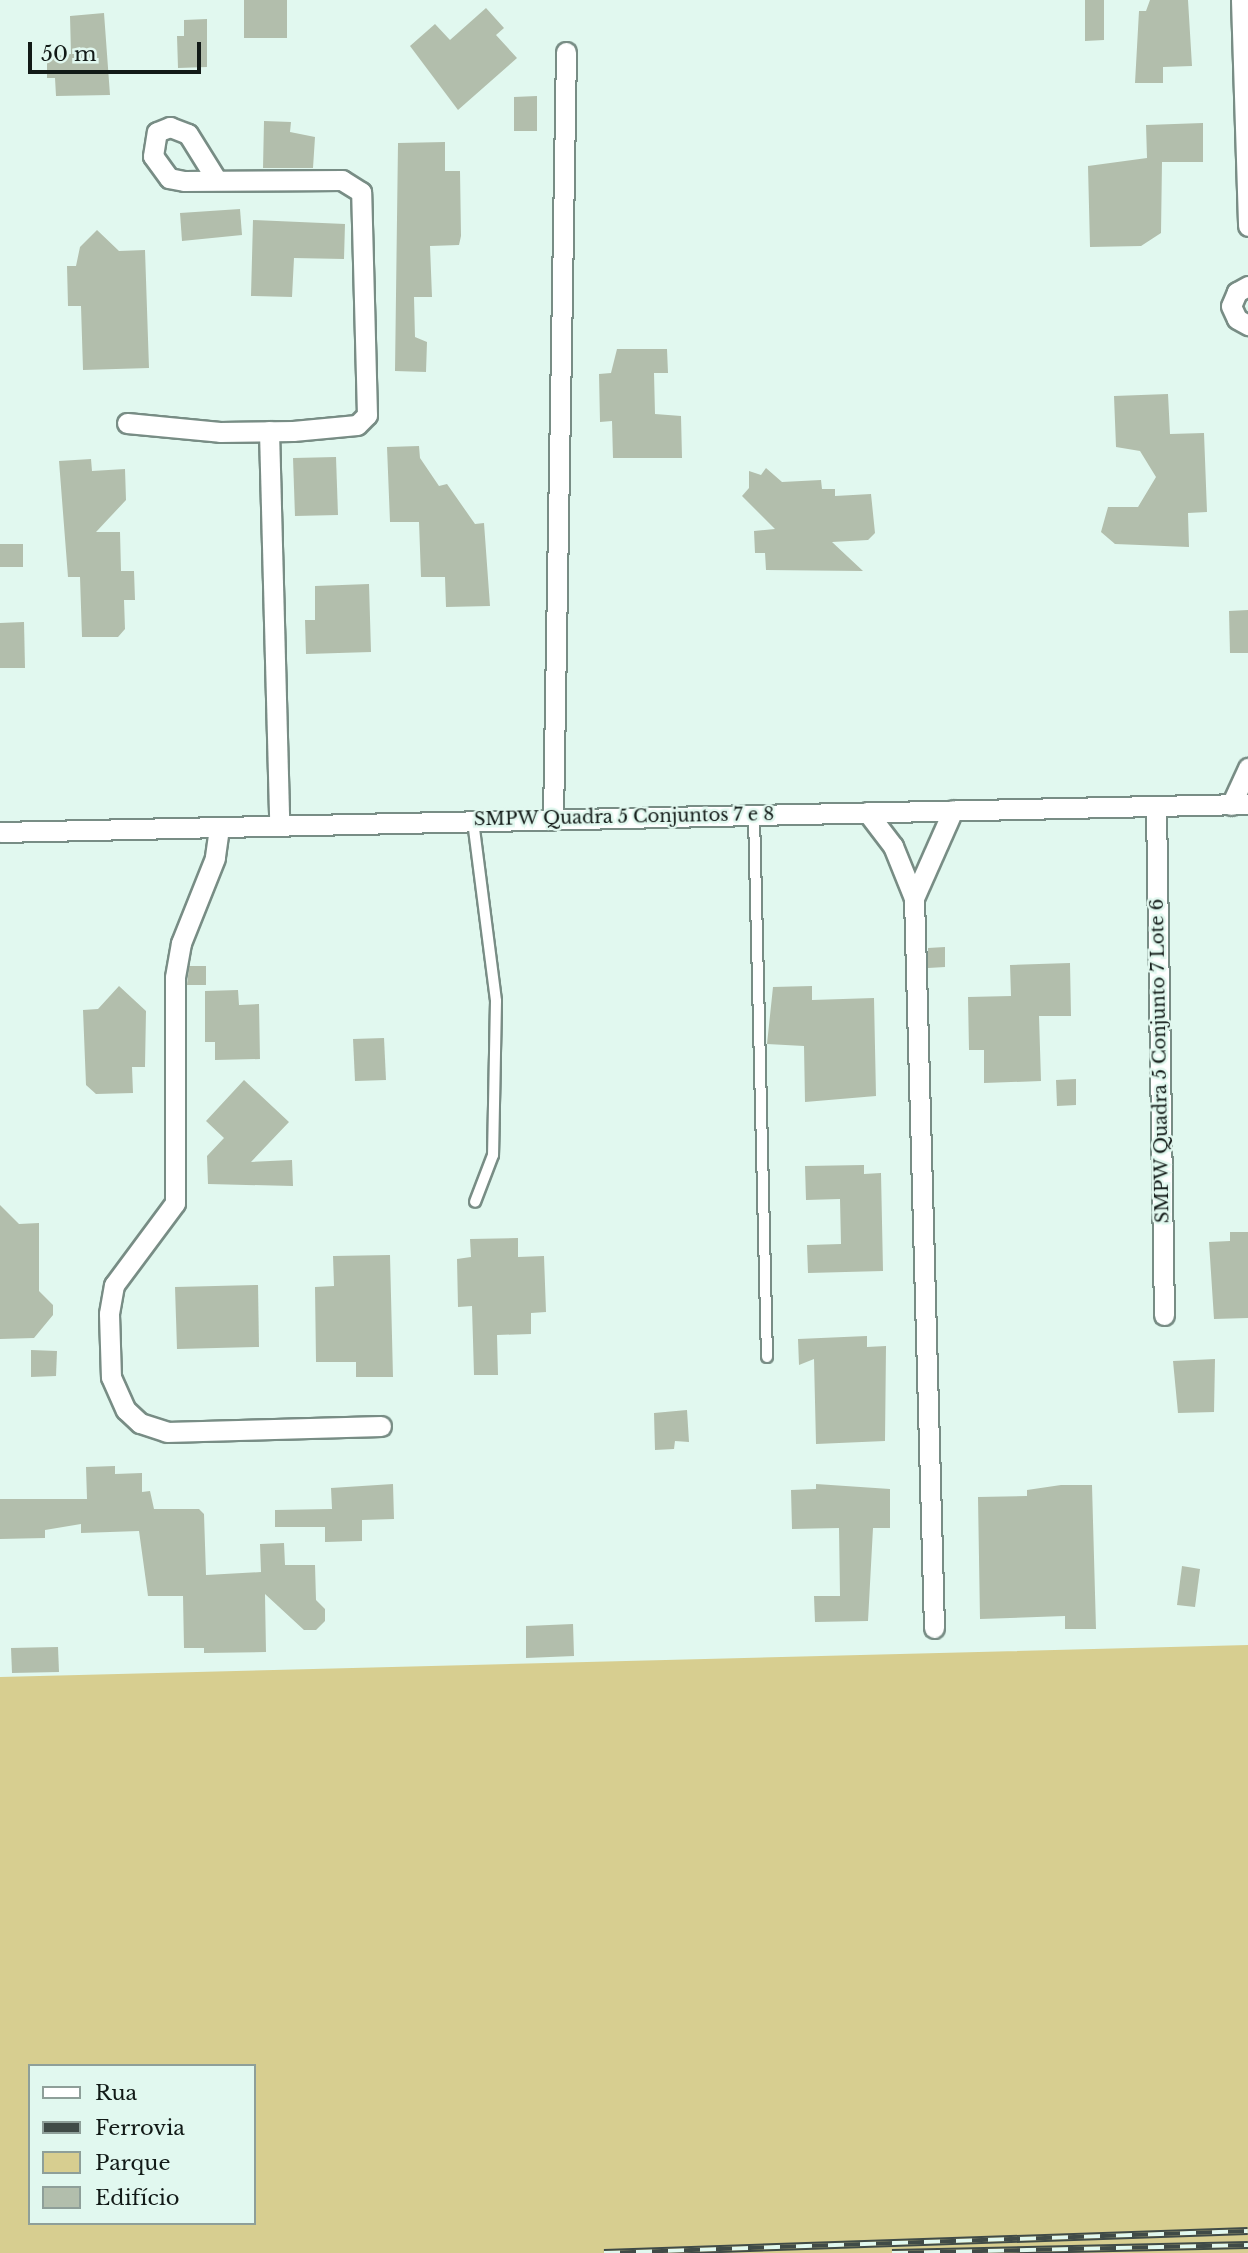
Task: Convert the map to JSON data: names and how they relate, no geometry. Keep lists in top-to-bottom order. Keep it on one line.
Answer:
{"streets":{"street":["SMPW Quadra 5 Conjuntos 7 e 8","SMPW Quadra 5 Conjunto 7 Lote 6"]},"crossings":[["SMPW Quadra 5 Conjuntos 7 e 8","SMPW Quadra 5 Conjunto 7 Lote 6"]],"legend":["Rua","Ferrovia","Parque","Edifício"],"scale_bar":"50 m"}
